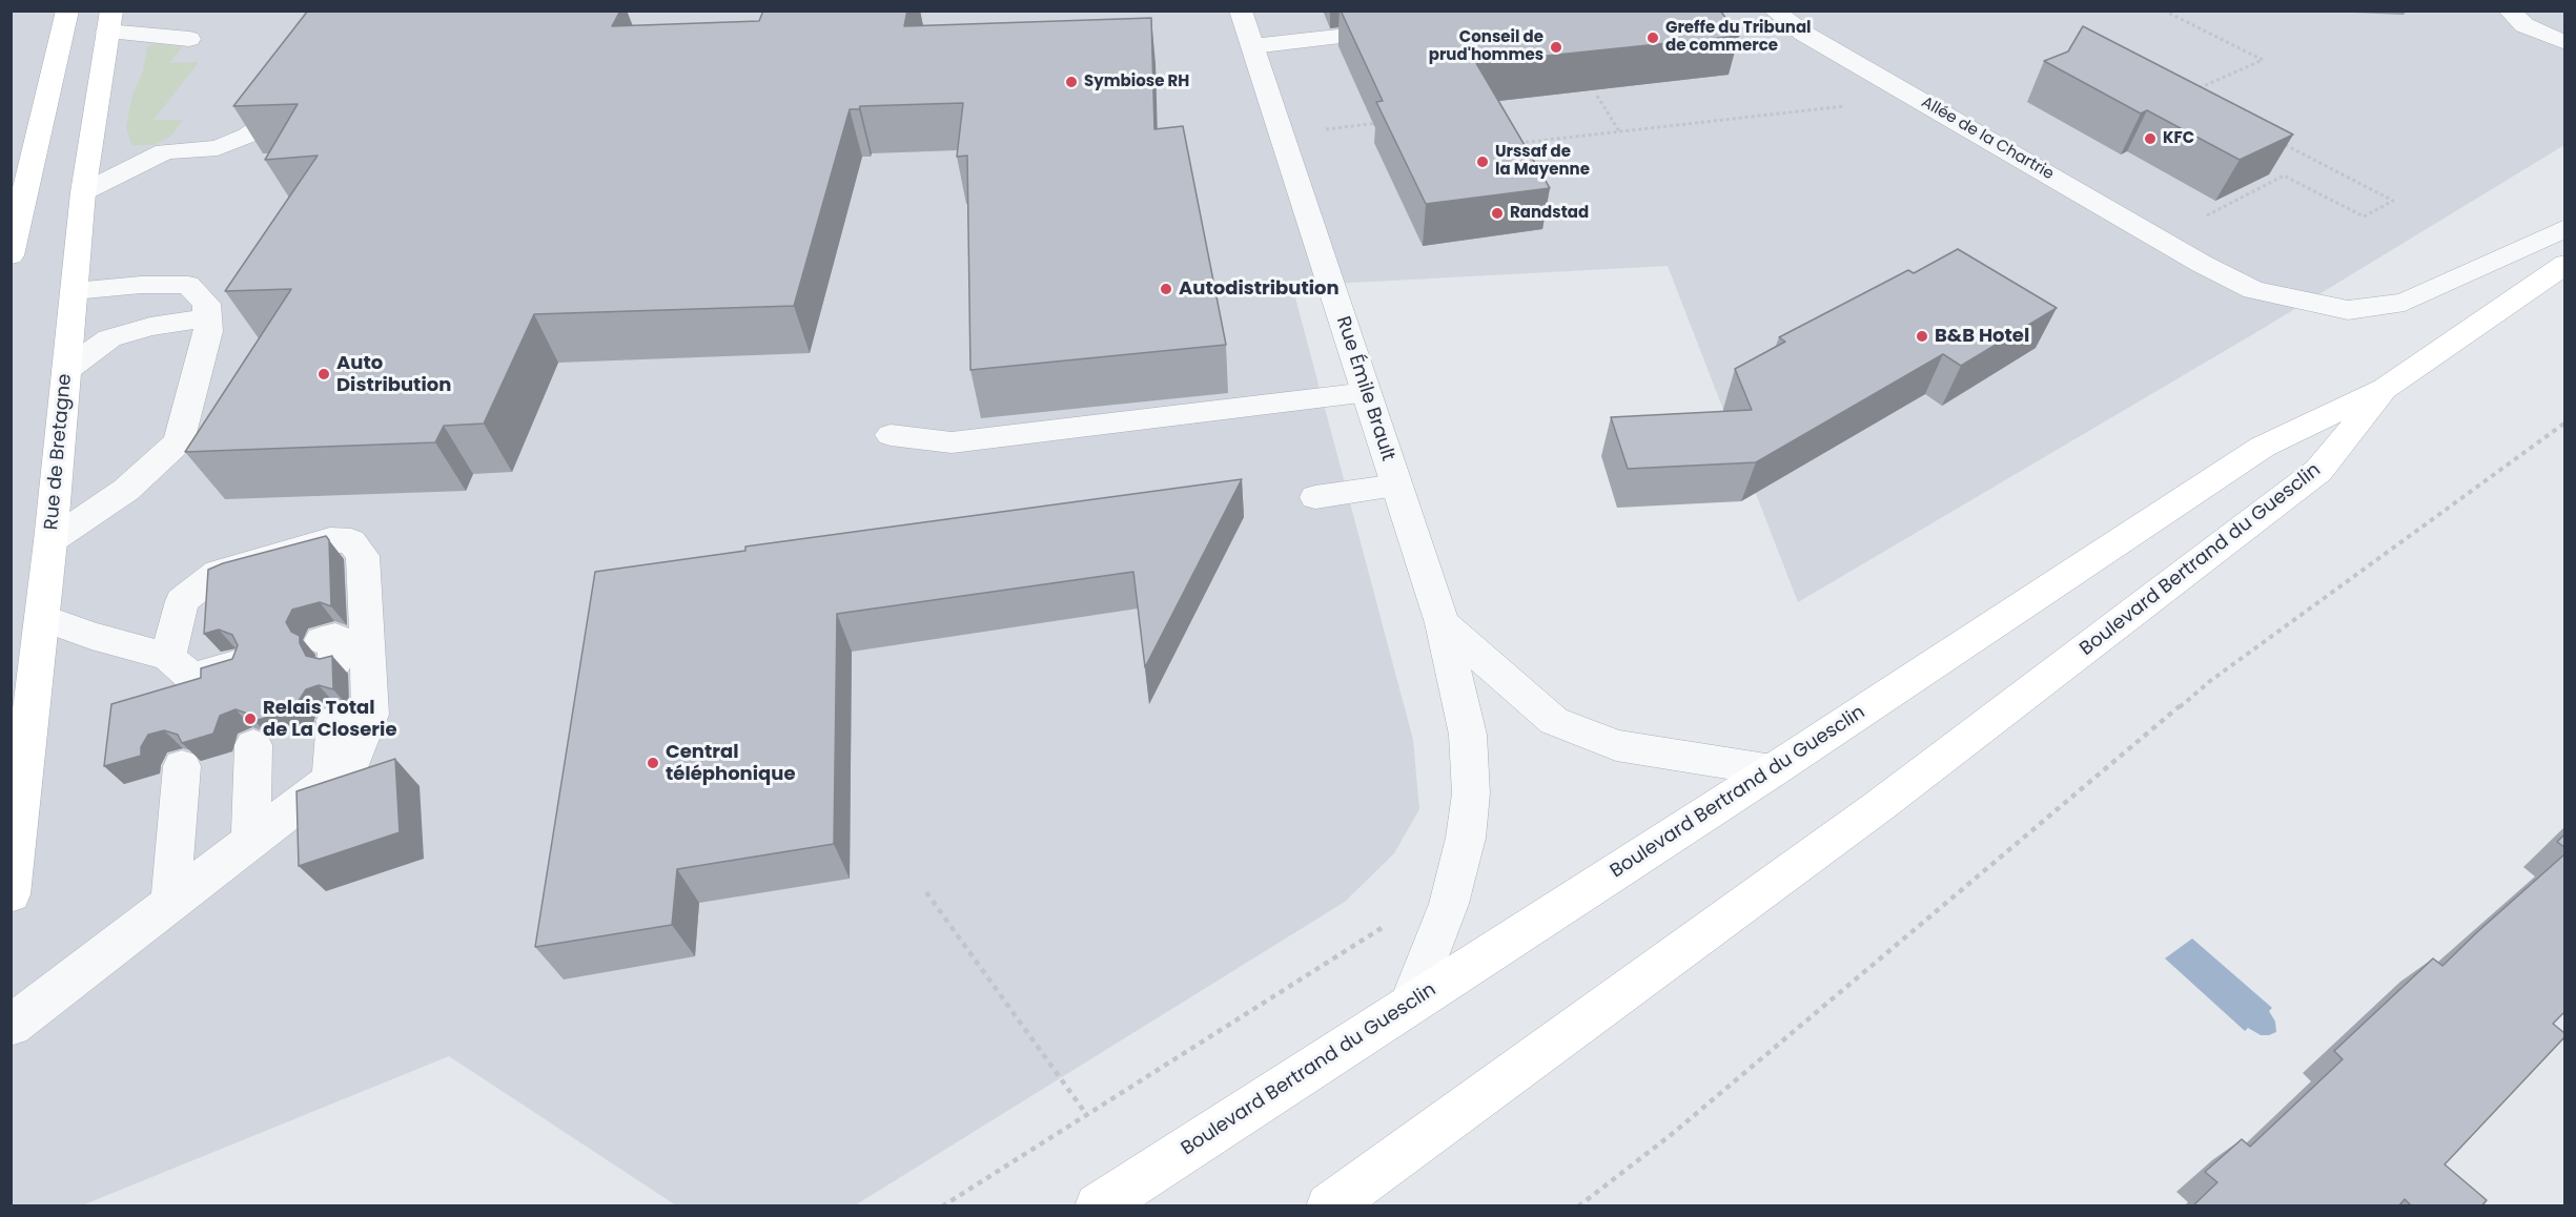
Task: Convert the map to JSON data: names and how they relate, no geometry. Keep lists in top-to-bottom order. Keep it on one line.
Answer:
{"streets":{"main road":["Rue de Bretagne","Boulevard Bertrand du Guesclin"],"street":["Allée de la Chartrie","Rue Émile Brault"]},"crossings":[["Rue Émile Brault","Boulevard Bertrand du Guesclin"]],"places":["Greffe du Tribunal de commerce","Conseil de prud'hommes","Symbiose RH","KFC","Urssaf de la Mayenne","Randstad","Autodistribution","B&B Hotel","Auto Distribution","Relais Total de La Closerie","Central téléphonique"]}
